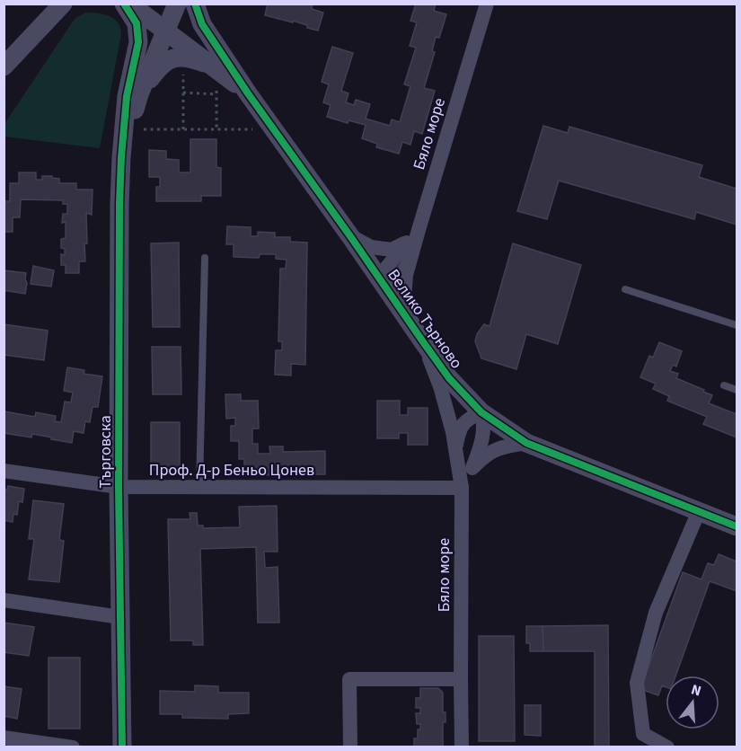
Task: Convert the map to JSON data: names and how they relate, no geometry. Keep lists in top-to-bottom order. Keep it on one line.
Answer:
{"streets":{"street":["Бяло море","Велико Търново","Търговска","Проф. Д-р Беньо Цонев"]},"crossings":[["Бяло море","Велико Търново"],["Бяло море","Проф. Д-р Беньо Цонев"],["Търговска","Проф. Д-р Беньо Цонев"]],"north":"top"}
